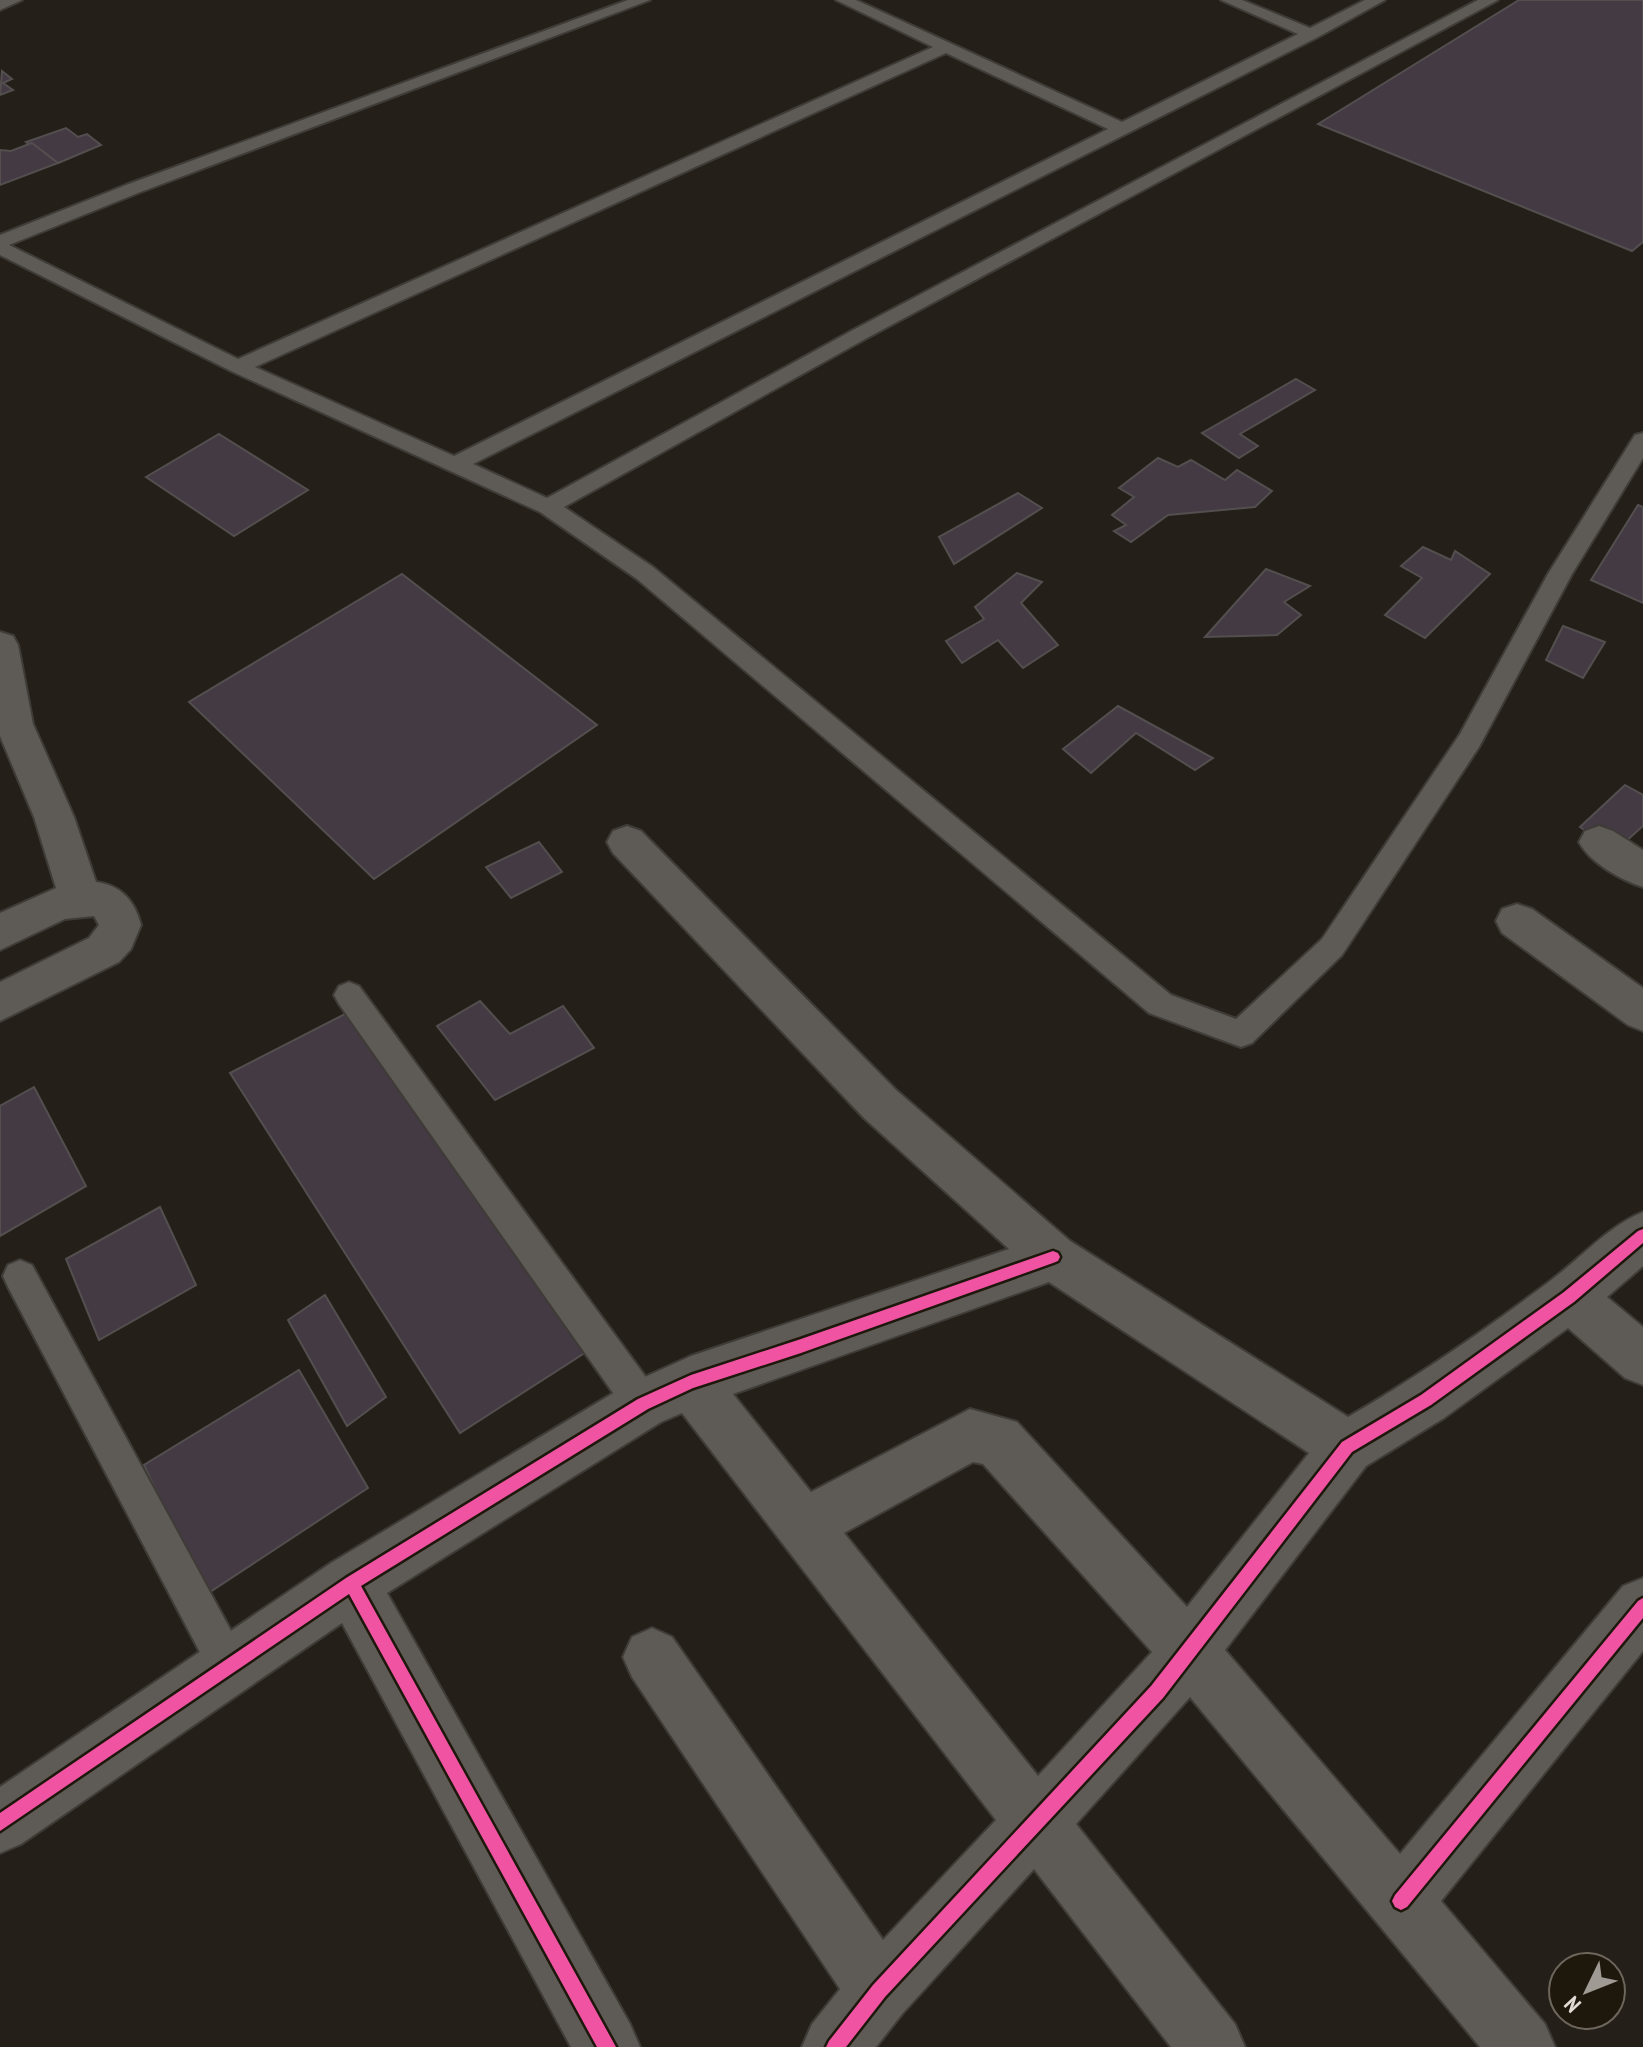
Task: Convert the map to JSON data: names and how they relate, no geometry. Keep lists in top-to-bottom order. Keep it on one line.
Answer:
{"north":"bottom left"}
